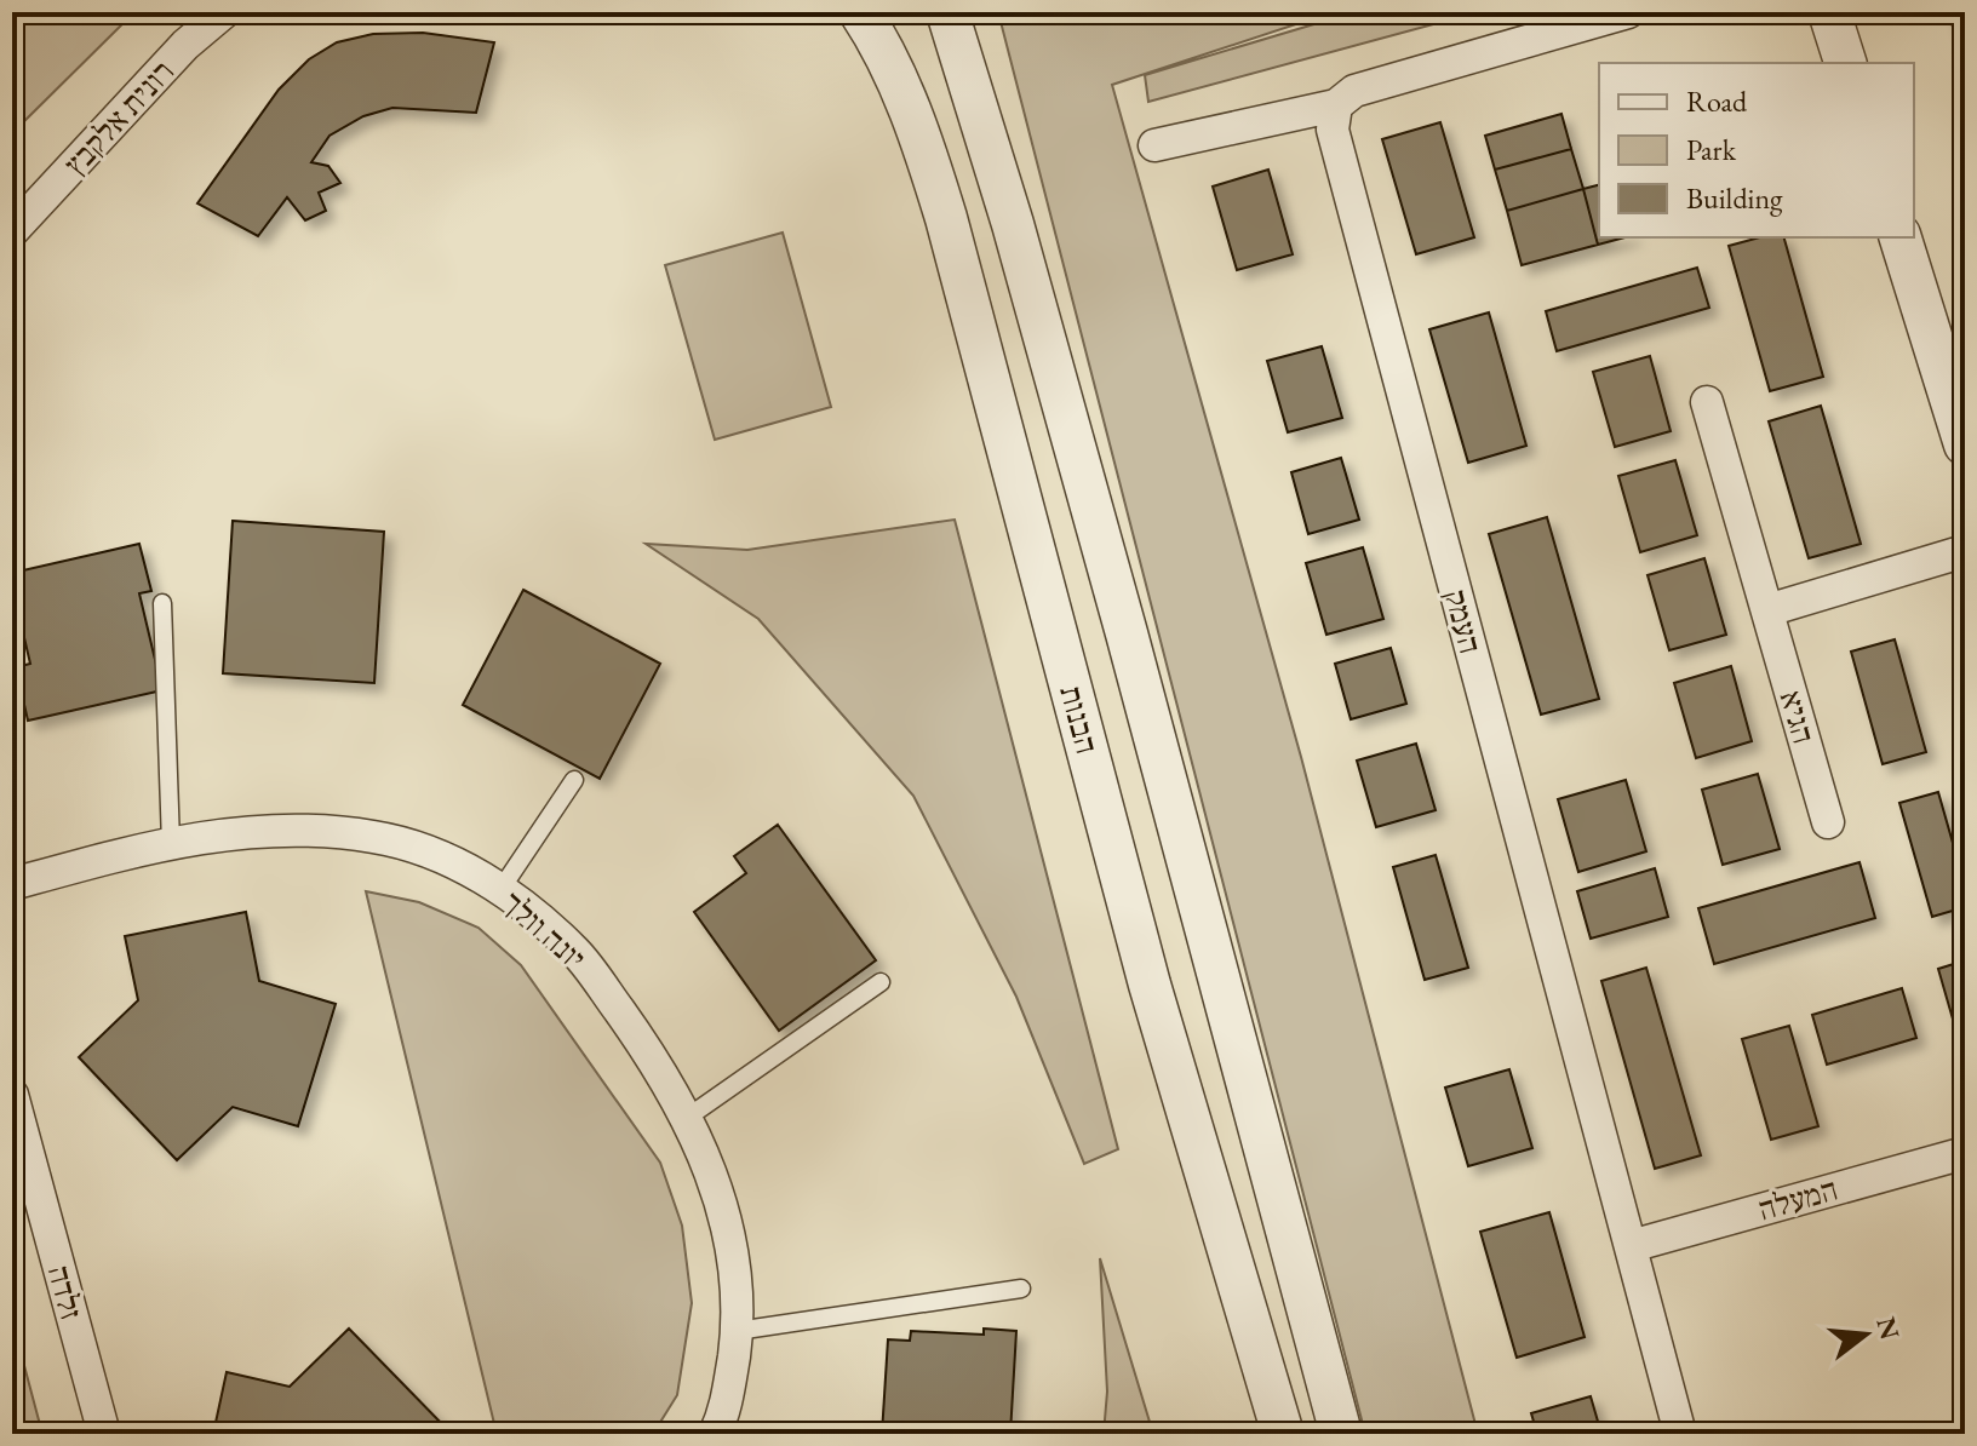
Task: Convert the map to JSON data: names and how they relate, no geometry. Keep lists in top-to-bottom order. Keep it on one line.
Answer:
{"streets":{"street":["רונית אלקבץ","העמק","הגיא","הבנות","יונה וולך","המעלה","זלדה"]},"crossings":[["העמק","המעלה"]],"legend":["Road","Park","Building"],"north":"right"}
